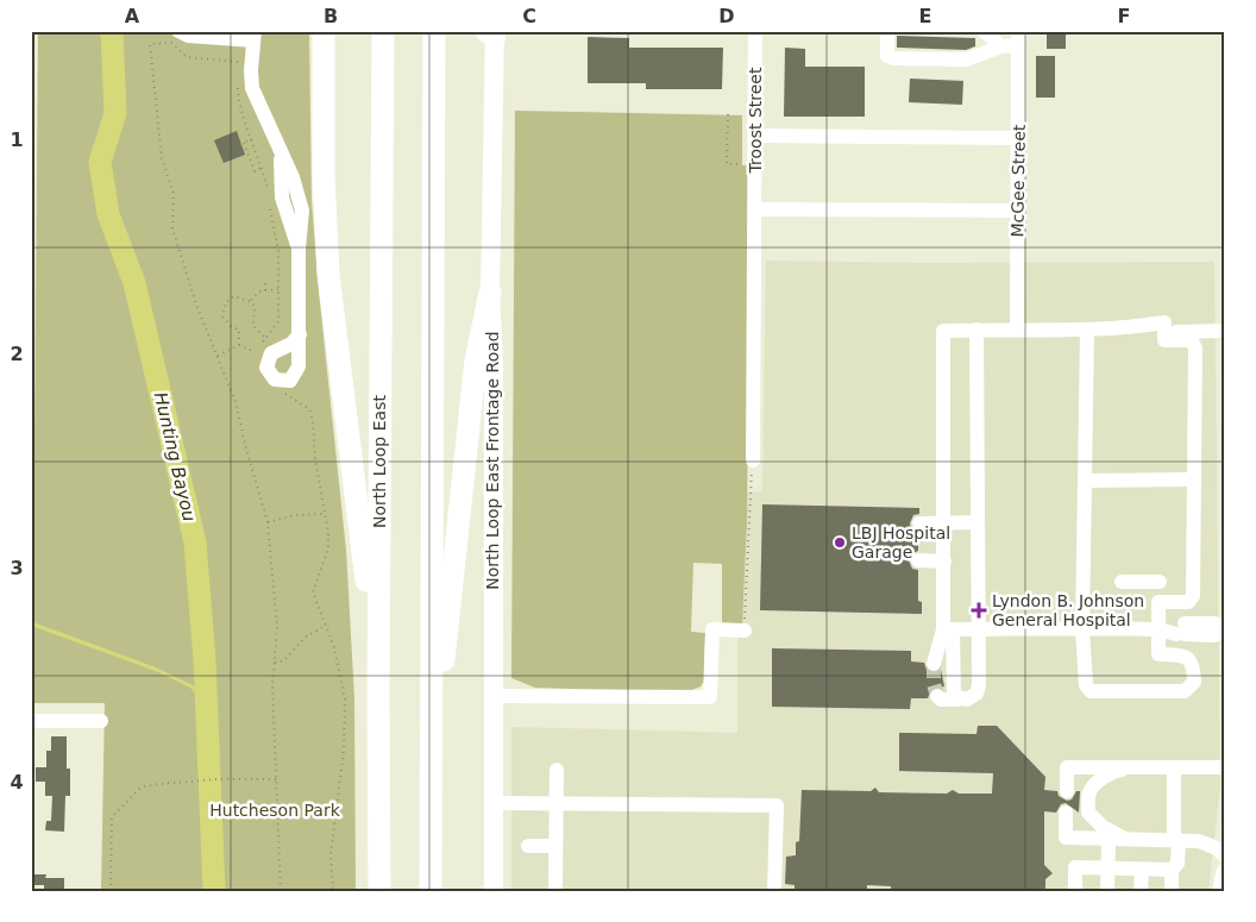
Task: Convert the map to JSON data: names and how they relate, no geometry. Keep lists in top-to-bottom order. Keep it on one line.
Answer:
{"streets":{"highway":["North Loop East"],"main road":["North Loop East Frontage Road"],"street":["Troost Street","McGee Street"]},"water":["Hunting Bayou"],"parks":["Hutcheson Park"],"places":{"other":["LBJ Hospital Garage"],"health":["Lyndon B. Johnson General Hospital"]},"grid":{"columns":["A","B","C","D","E","F"],"rows":["1","2","3","4"]}}
